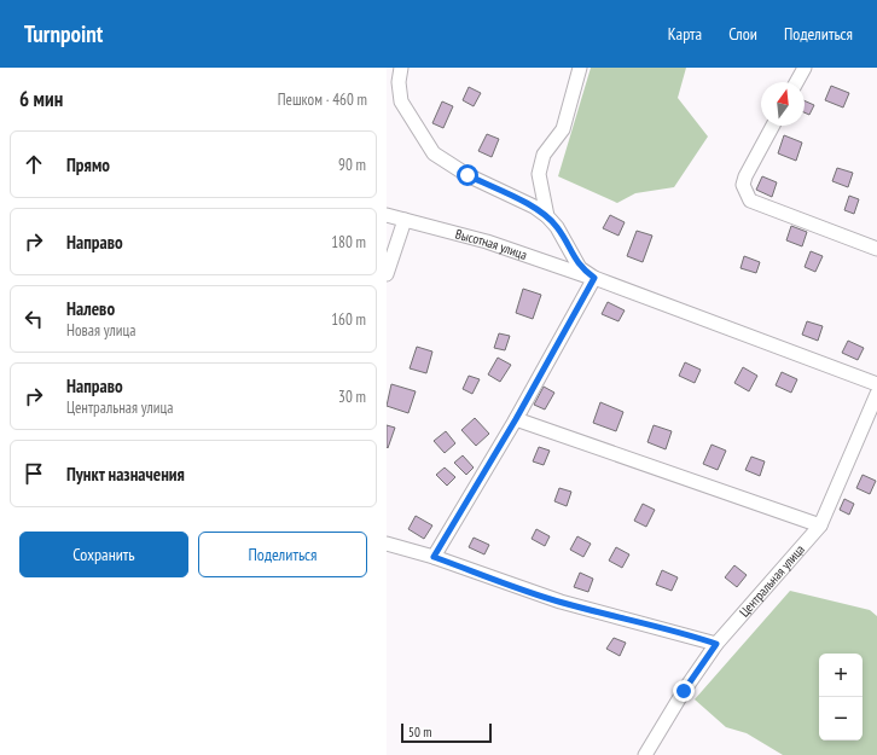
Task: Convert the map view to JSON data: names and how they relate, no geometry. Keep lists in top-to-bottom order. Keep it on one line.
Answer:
{"streets":{"street":["Высотная улица","Центральная улица"]},"scale_bar":"50 m","north":"top","page":{"header":"Turnpoint","nav":["Карта","Слои","Поделиться"],"heading":["6 мин","Пешком · 460 m"],"list":[["Прямо","90 m"],["Направо","180 m"],["Налево","Новая улица","160 m"],["Направо","Центральная улица","30 m"],"Пункт назначения"],"buttons":["Сохранить","Поделиться"],"map_buttons":["+","−"],"scale":"50 m"}}
